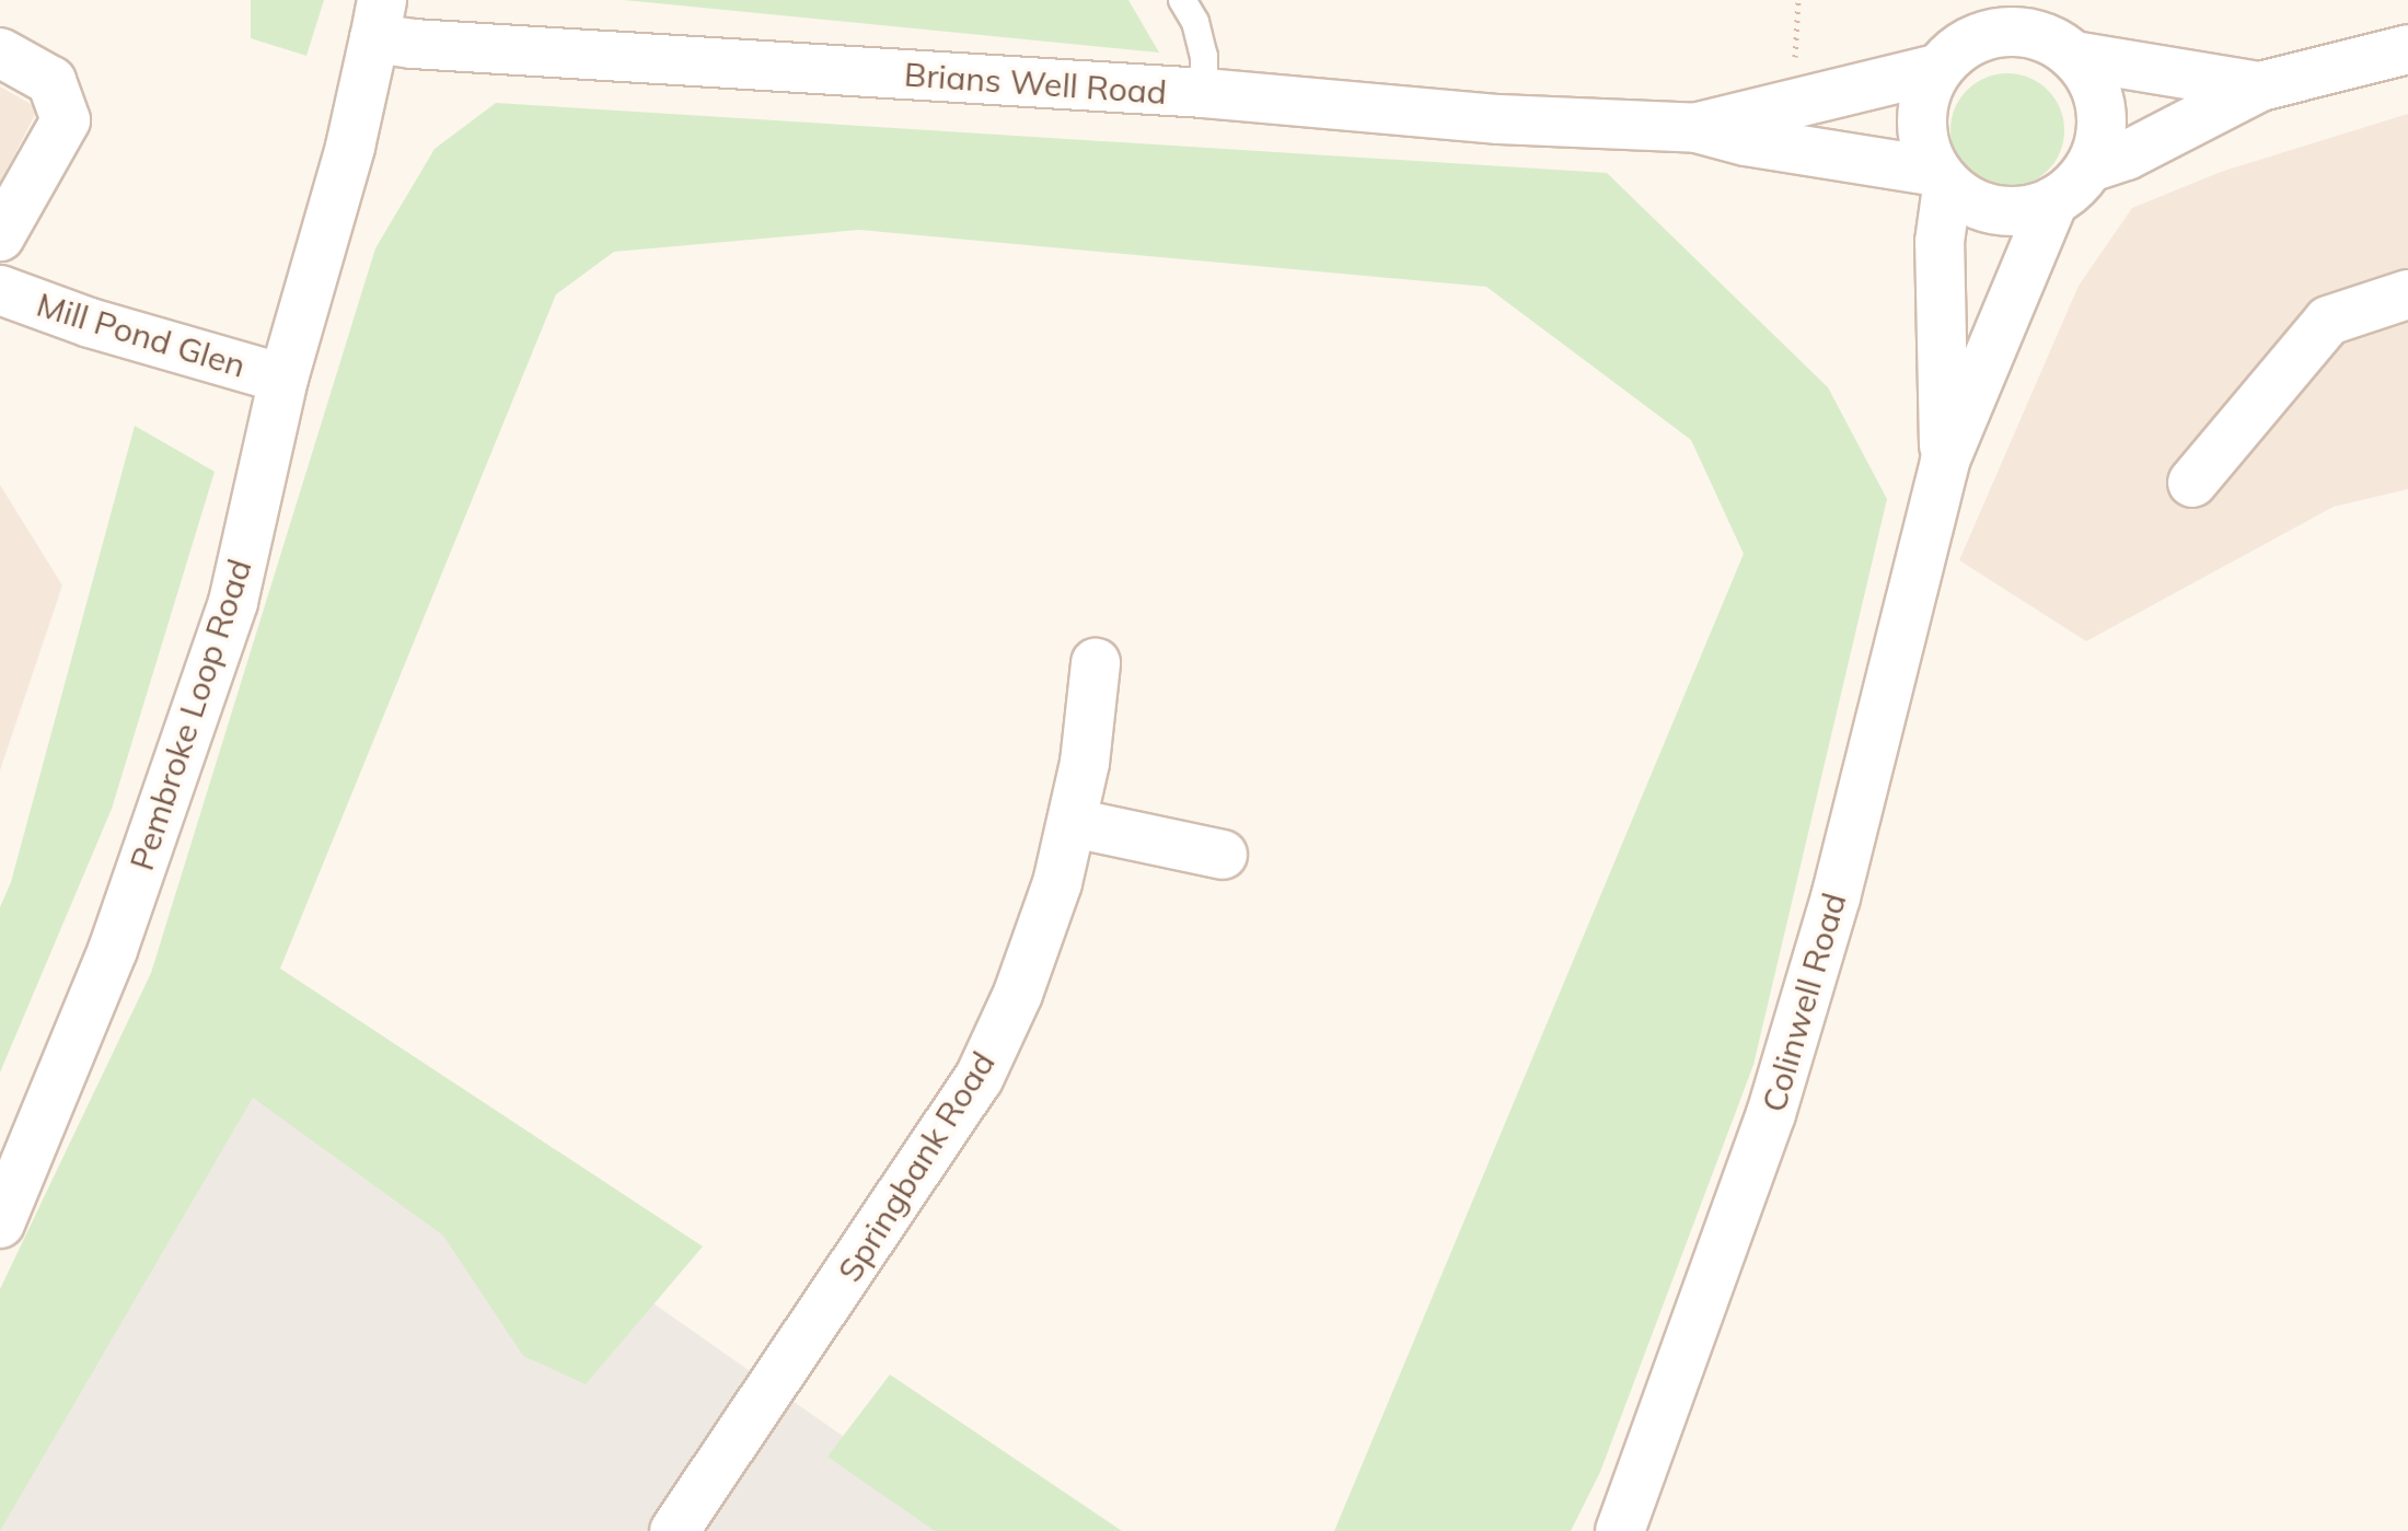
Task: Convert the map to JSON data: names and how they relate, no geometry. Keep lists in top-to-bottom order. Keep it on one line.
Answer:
{"streets":{"street":["Brians Well Road","Mill Pond Glen","Pembroke Loop Road","Colinwell Road","Springbank Road"]},"crossings":[["Brians Well Road","Pembroke Loop Road"],["Brians Well Road","Colinwell Road"],["Mill Pond Glen","Pembroke Loop Road"]]}
